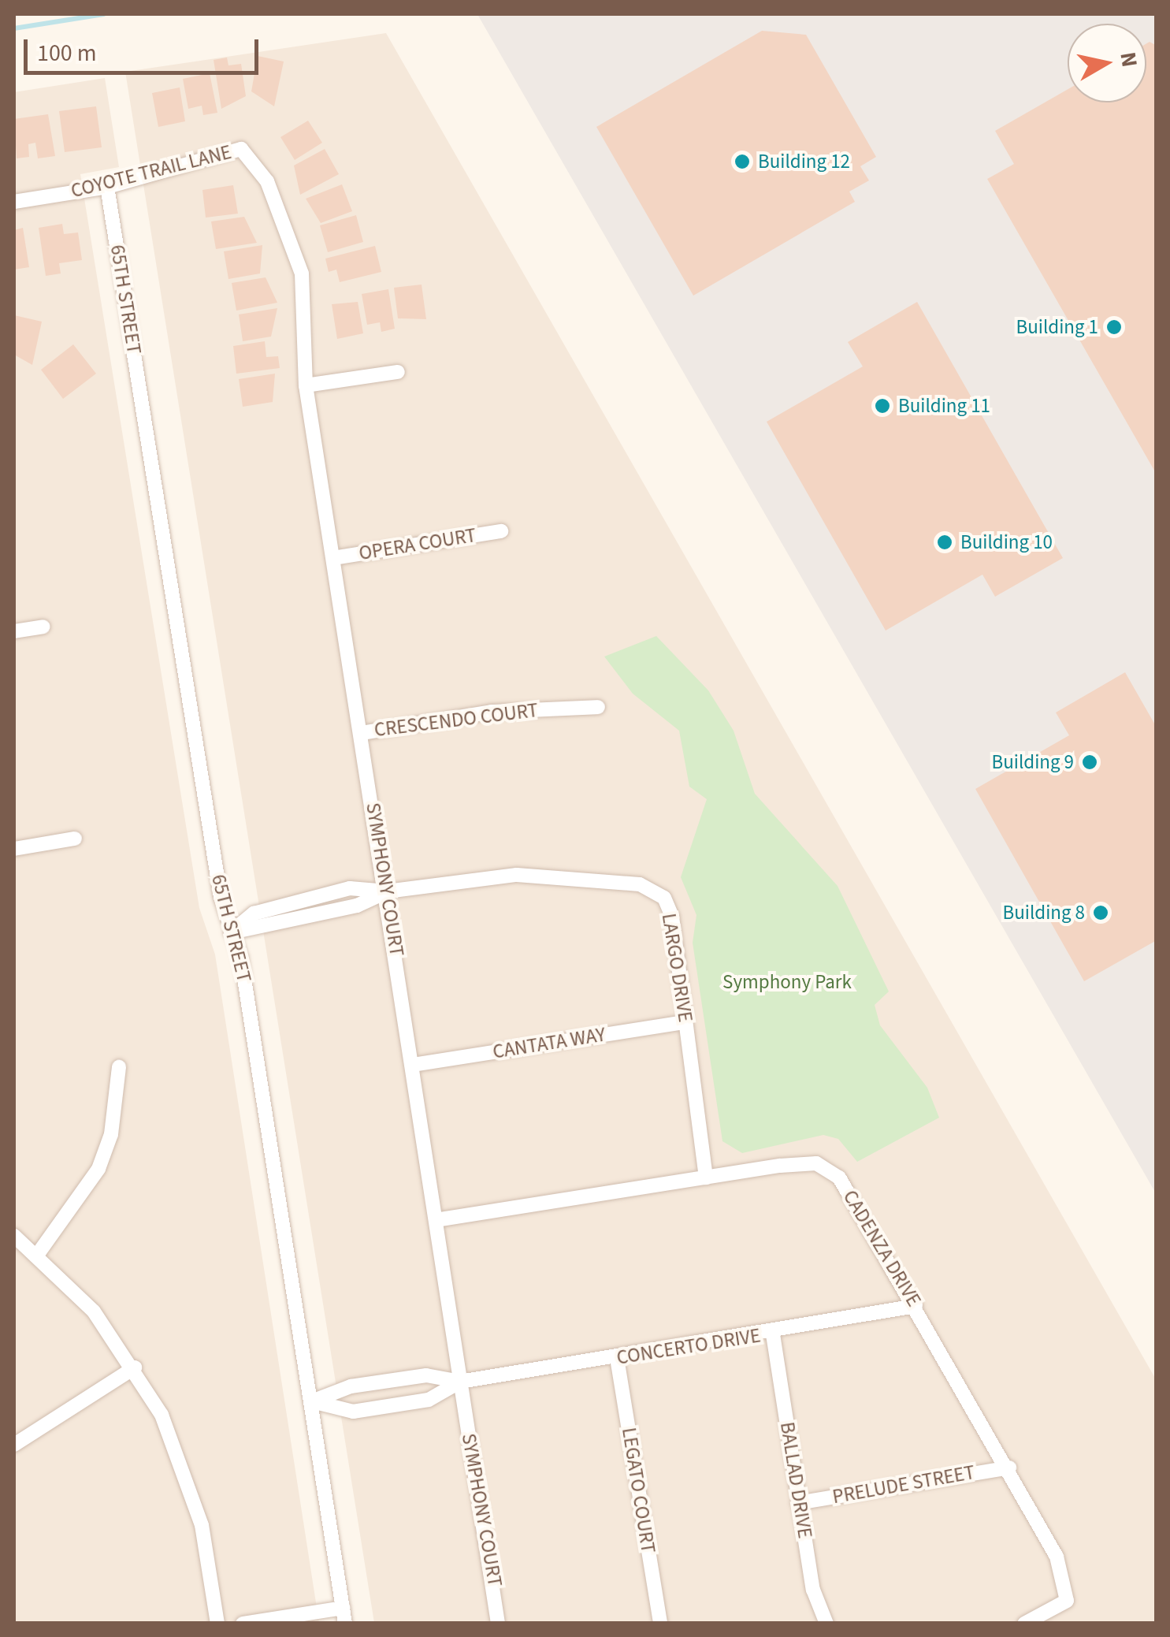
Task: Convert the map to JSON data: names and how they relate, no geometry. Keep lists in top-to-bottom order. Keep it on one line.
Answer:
{"streets":{"street":["COYOTE TRAIL LANE","65TH STREET","OPERA COURT","CRESCENDO COURT","SYMPHONY COURT","LARGO DRIVE","CANTATA WAY","CADENZA DRIVE","CONCERTO DRIVE","BALLAD DRIVE","PRELUDE STREET","LEGATO COURT"]},"crossings":[["COYOTE TRAIL LANE","65TH STREET"],["COYOTE TRAIL LANE","SYMPHONY COURT"],["65TH STREET","LARGO DRIVE"],["65TH STREET","CONCERTO DRIVE"],["OPERA COURT","SYMPHONY COURT"],["CRESCENDO COURT","SYMPHONY COURT"],["SYMPHONY COURT","LARGO DRIVE"],["SYMPHONY COURT","CANTATA WAY"],["SYMPHONY COURT","CADENZA DRIVE"],["SYMPHONY COURT","CONCERTO DRIVE"],["LARGO DRIVE","CANTATA WAY"],["LARGO DRIVE","CADENZA DRIVE"],["CADENZA DRIVE","CONCERTO DRIVE"],["CADENZA DRIVE","PRELUDE STREET"],["CONCERTO DRIVE","BALLAD DRIVE"],["CONCERTO DRIVE","LEGATO COURT"],["BALLAD DRIVE","PRELUDE STREET"]],"parks":["Symphony Park"],"places":["Building 12","Building 1","Building 11","Building 10","Building 9","Building 8"],"scale_bar":"100 m","north":"right"}
